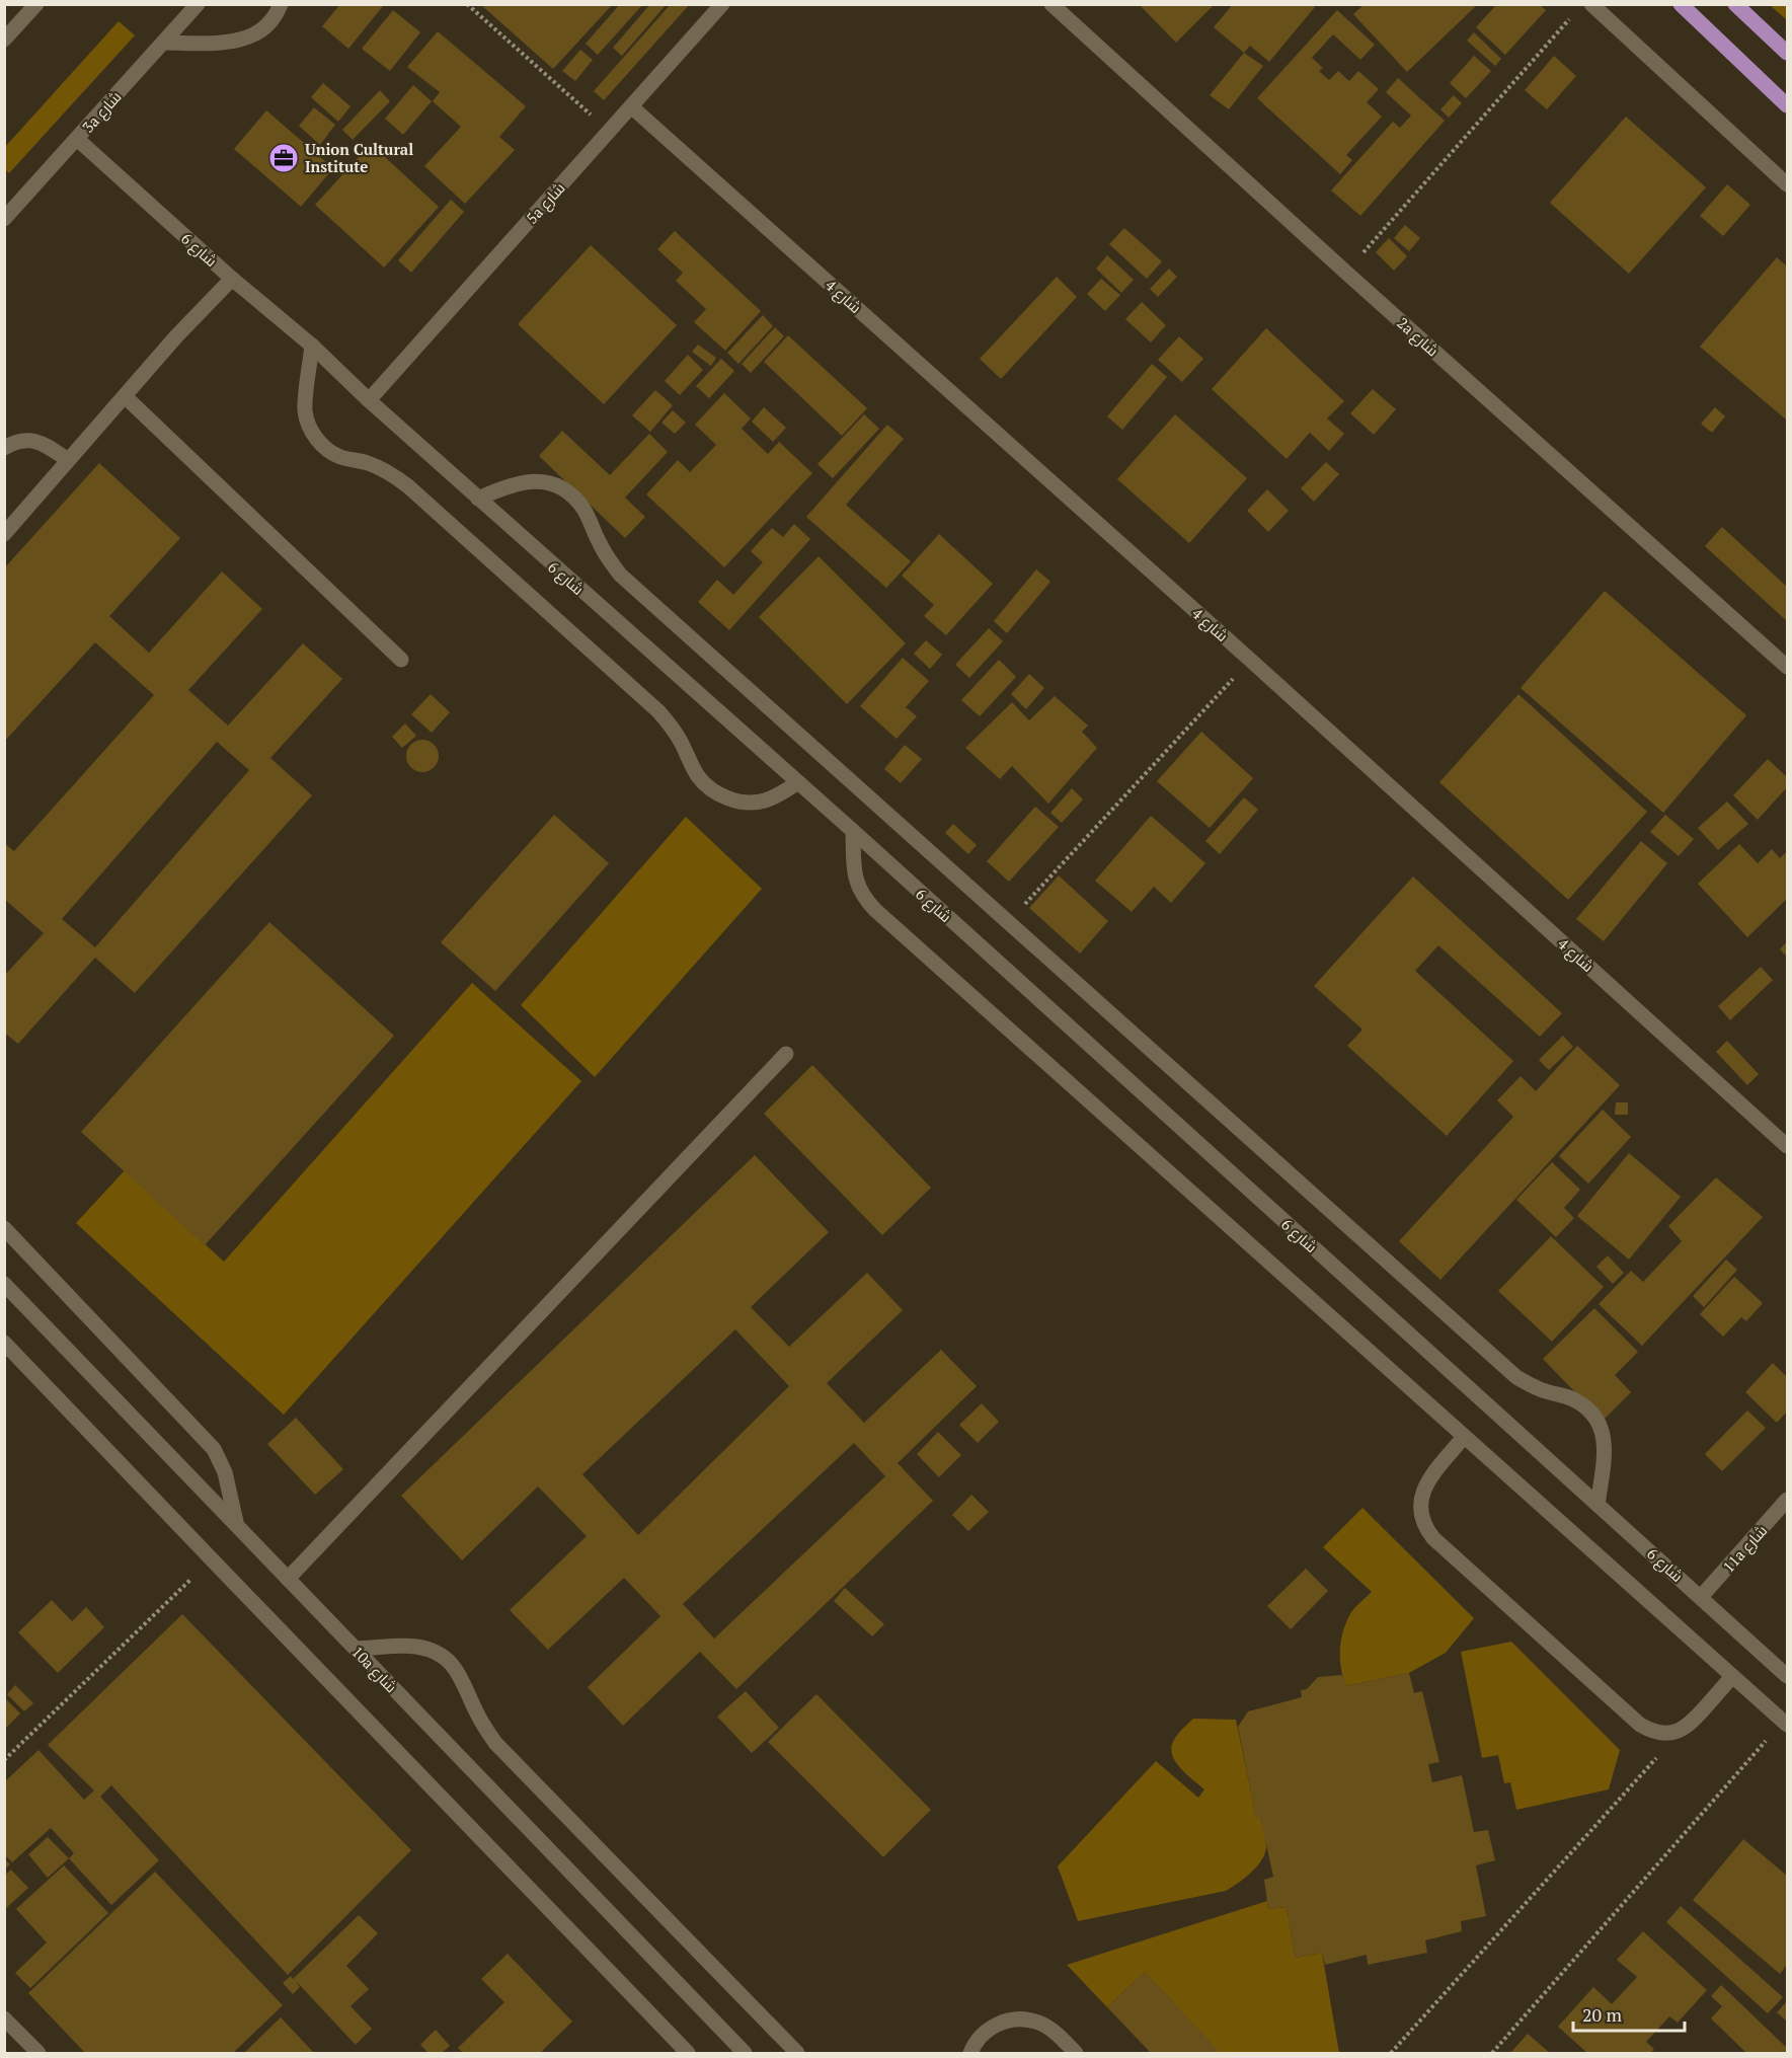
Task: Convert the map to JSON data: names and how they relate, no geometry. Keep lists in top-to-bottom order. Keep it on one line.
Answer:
{"streets":{"street":["3a شارع","5a شارع","شارع 6","شارع 4","2a شارع","11a شارع","10a شارع"]},"crossings":[["3a شارع","شارع 6"],["5a شارع","شارع 6"],["5a شارع","شارع 4"],["شارع 6","11a شارع"]],"places":{"office":["Union Cultural Institute"]},"scale_bar":"20 m"}
